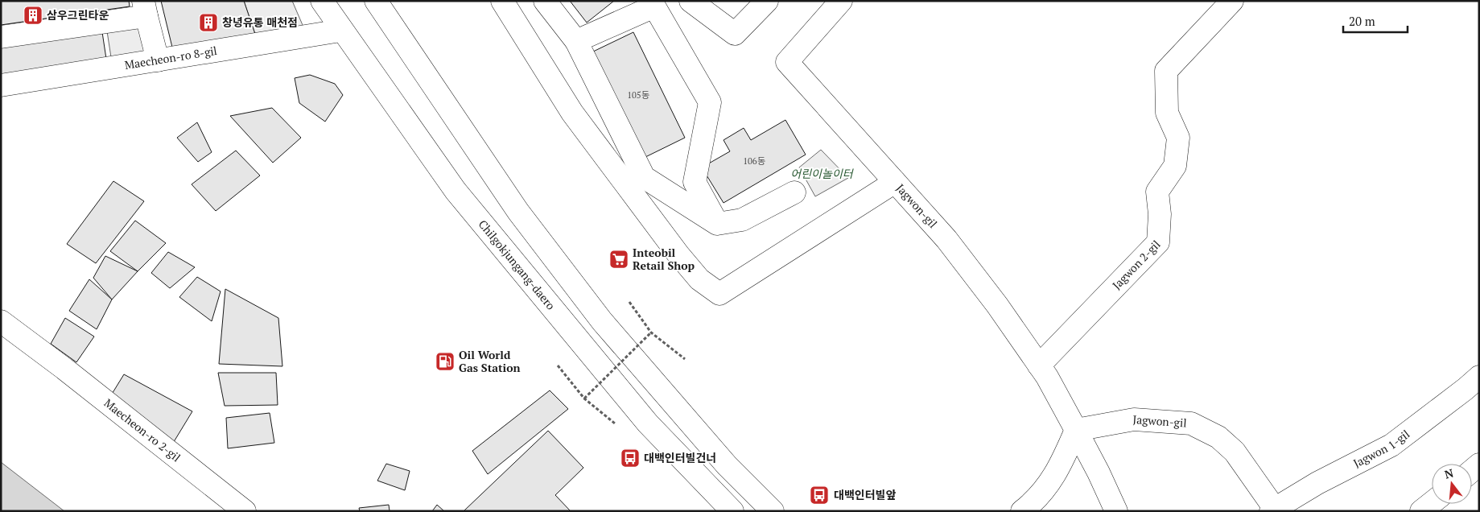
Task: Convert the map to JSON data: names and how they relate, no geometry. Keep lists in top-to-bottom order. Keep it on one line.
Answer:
{"streets":{"main road":["Maecheon-ro 8-gil","Jagwon-gil","Jagwon 2-gil","Chilgokjungang-daero","Maecheon-ro 2-gil","Jagwon 1-gil"]},"crossings":[["Maecheon-ro 8-gil","Chilgokjungang-daero"],["Jagwon-gil","Jagwon 2-gil"],["Jagwon-gil","Jagwon 1-gil"]],"parks":["어린이놀이터"],"places":{"building":["삼우그린타운","창녕유통 매천점"],"supermarket":["Inteobil Retail Shop"],"fuel station":["Oil World Gas Station"],"bus stop":["대백인터빌건너","대백인터빌앞"]},"house_numbers":["105동","106동"],"scale_bar":"20 m","north":"top"}
